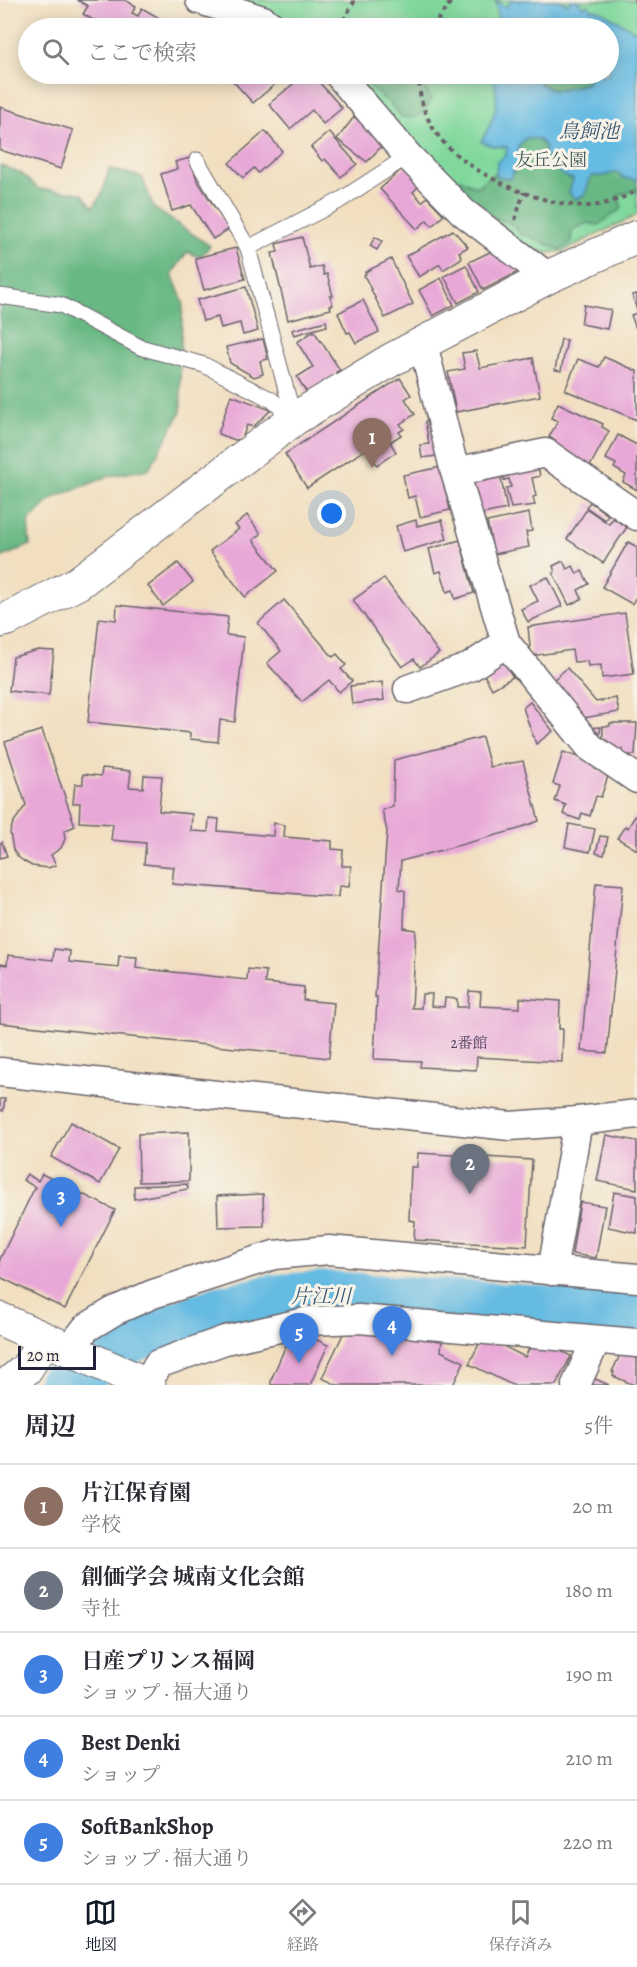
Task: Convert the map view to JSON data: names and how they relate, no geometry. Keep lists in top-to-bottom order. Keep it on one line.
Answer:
{"water":["鳥飼池","片江川"],"parks":["友丘公園"],"house_numbers":["2番館"],"scale_bar":"20 m","page":{"search":"ここで検索","pins":["1","2","3","4","5"],"scale":"20 m","heading":["周辺","5件"],"list":[{"mark":"1","name":"片江保育園","note":"学校","value":"20 m"},{"mark":"2","name":"創価学会 城南文化会館","note":"寺社","value":"180 m"},{"mark":"3","name":"日産プリンス福岡","note":"ショップ · 福大通り","value":"190 m"},{"mark":"4","name":"Best Denki","note":"ショップ","value":"210 m"},{"mark":"5","name":"SoftBankShop","note":"ショップ · 福大通り","value":"220 m"}],"nav":["地図","経路","保存済み"]}}
